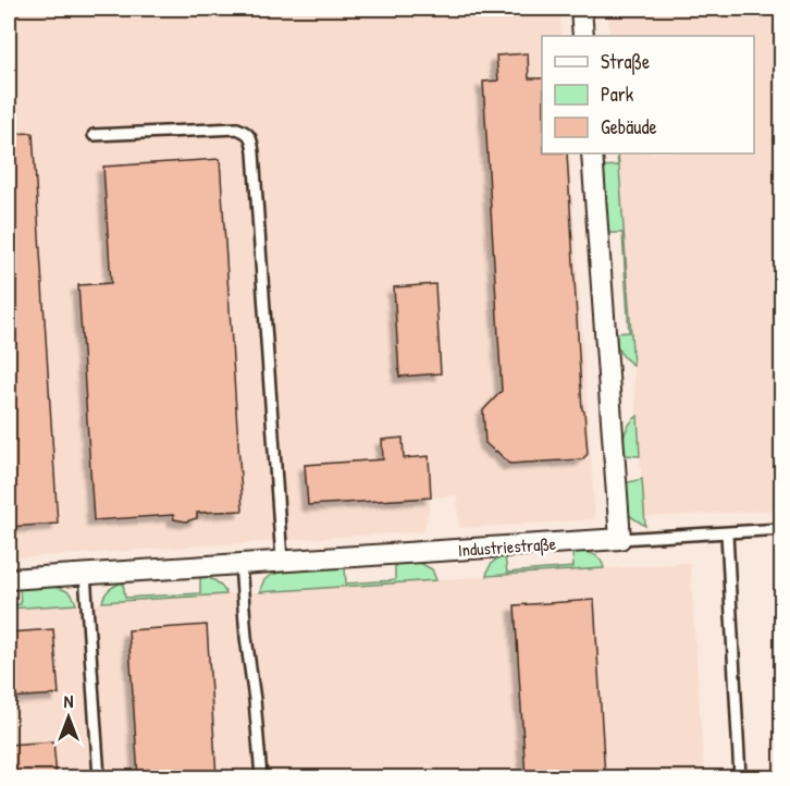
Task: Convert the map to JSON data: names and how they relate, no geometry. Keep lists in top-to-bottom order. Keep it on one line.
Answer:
{"streets":{"street":["Industriestraße"]},"legend":["Straße","Park","Gebäude"],"north":"top"}
